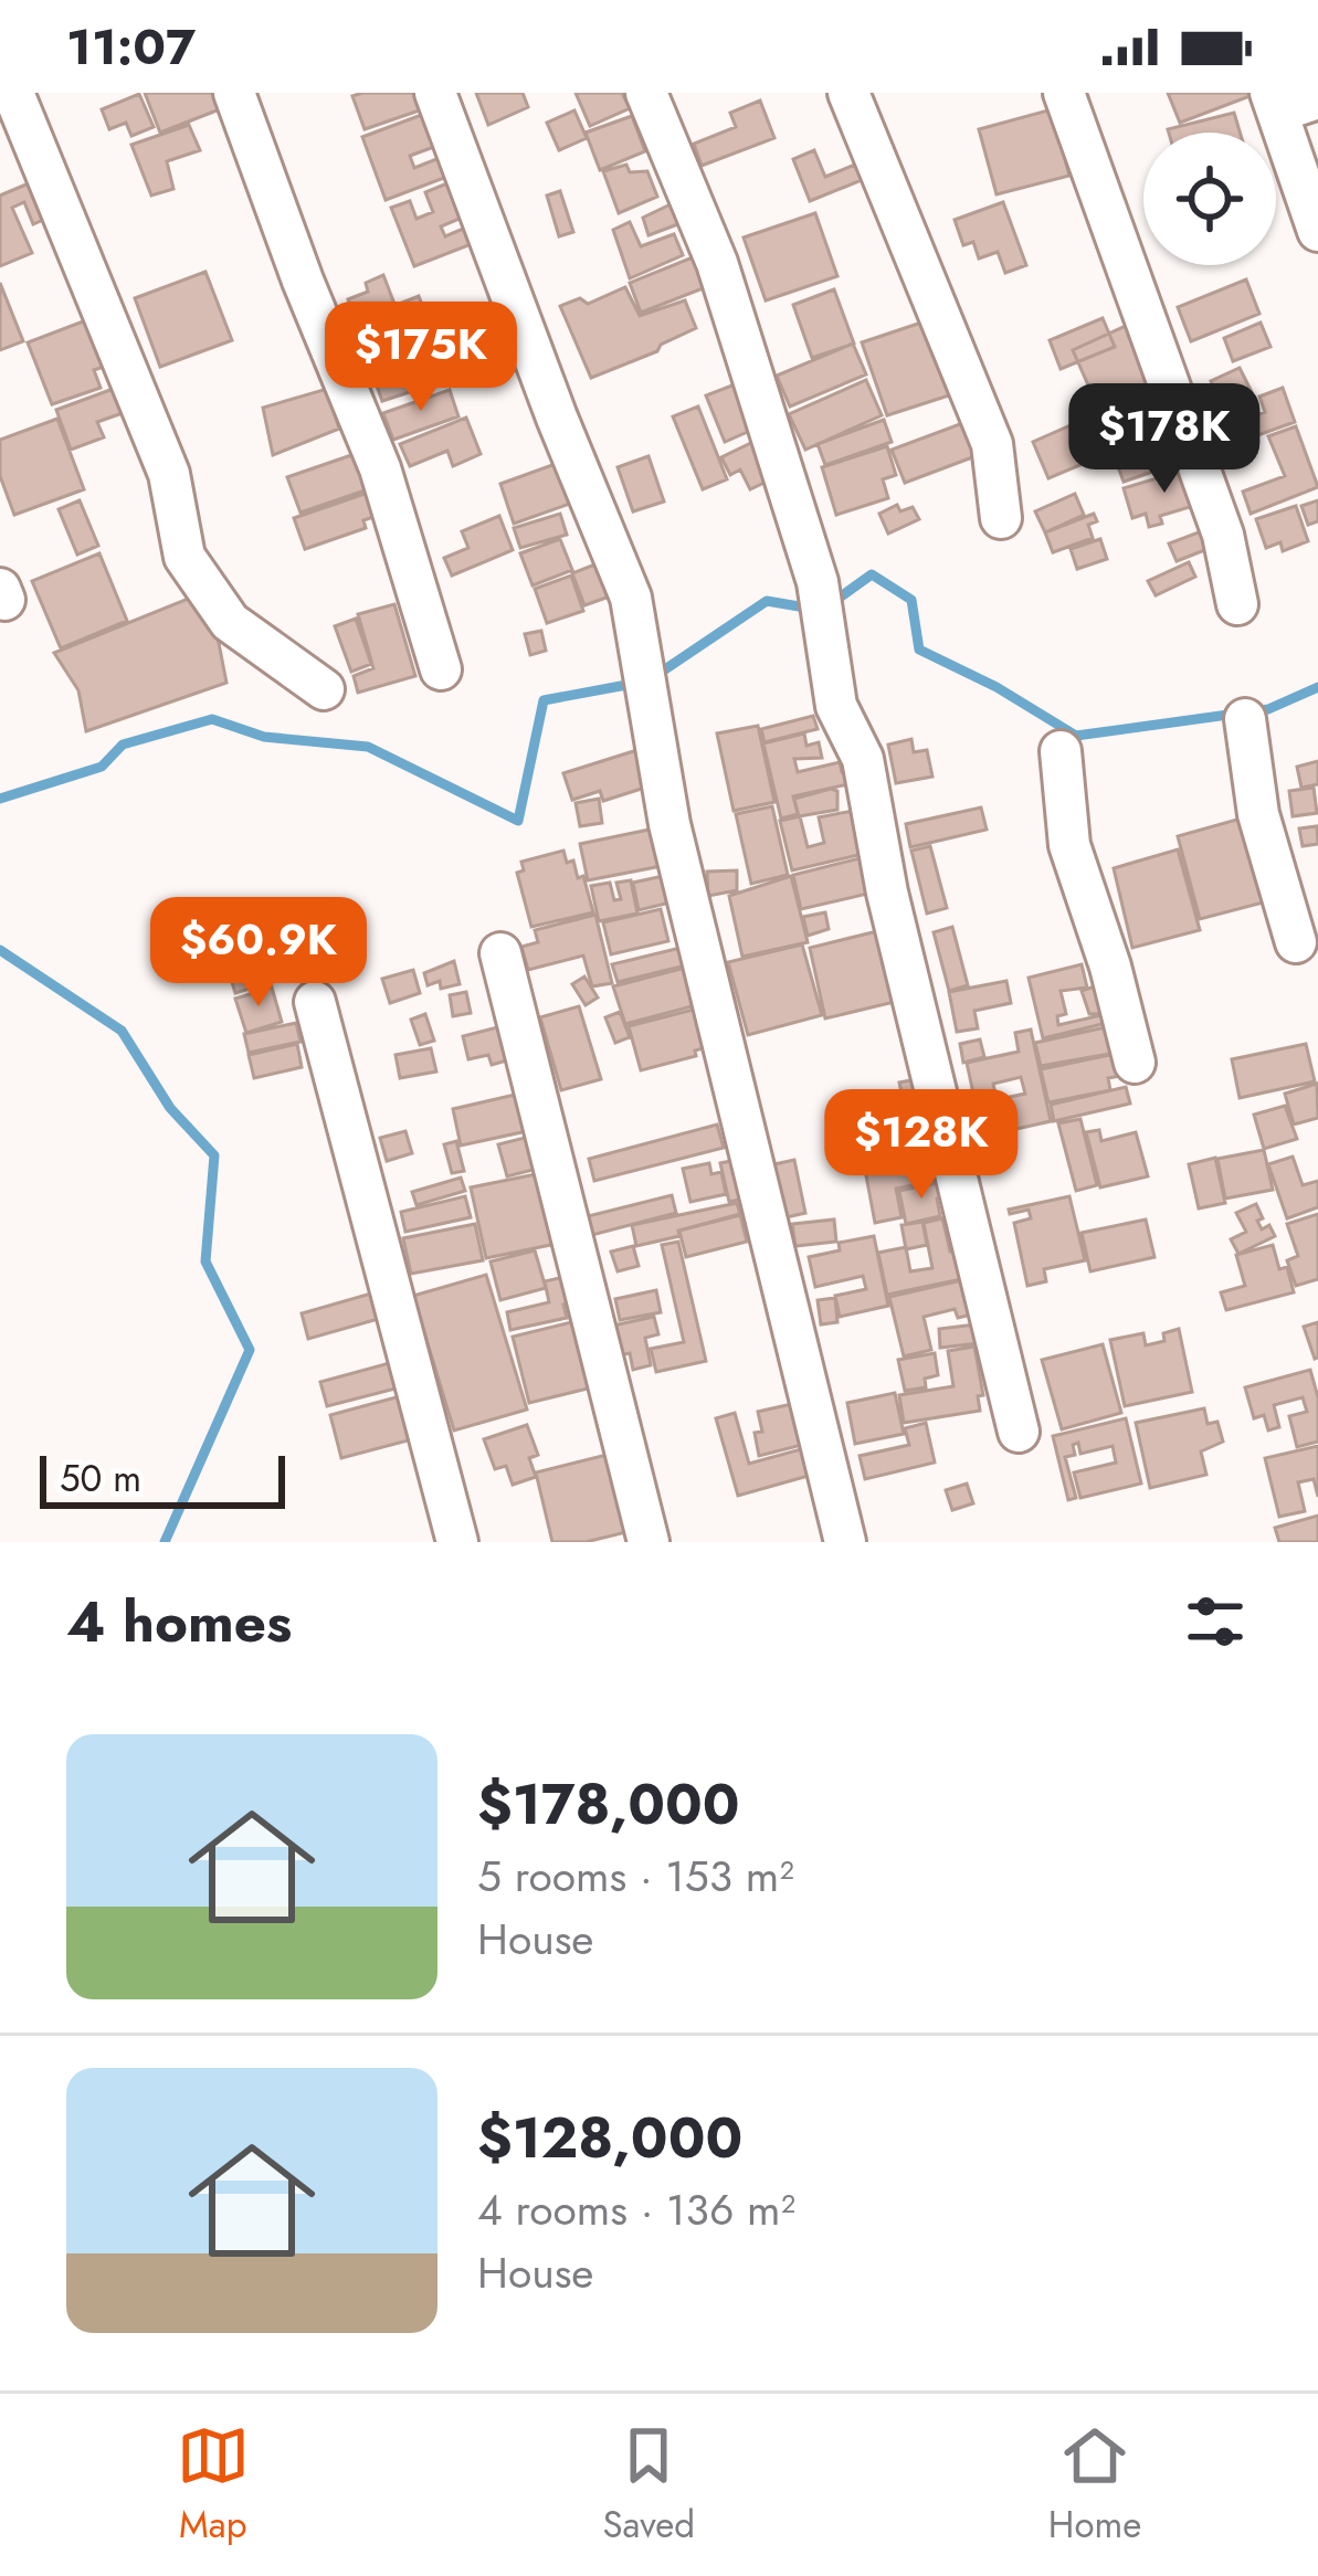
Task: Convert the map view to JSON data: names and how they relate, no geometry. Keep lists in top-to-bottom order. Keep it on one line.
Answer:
{"scale_bar":"50 m","page":{"status":"11:07","price":["$175K","$178K","$60.9K","$128K"],"scale":"50 m","heading":"4 homes","list":[{"name":"$178,000","note":"5 rooms · 153 m² · House"},{"name":"$128,000","note":"4 rooms · 136 m² · House"}],"tabs":["Map","Saved","Home"]}}
